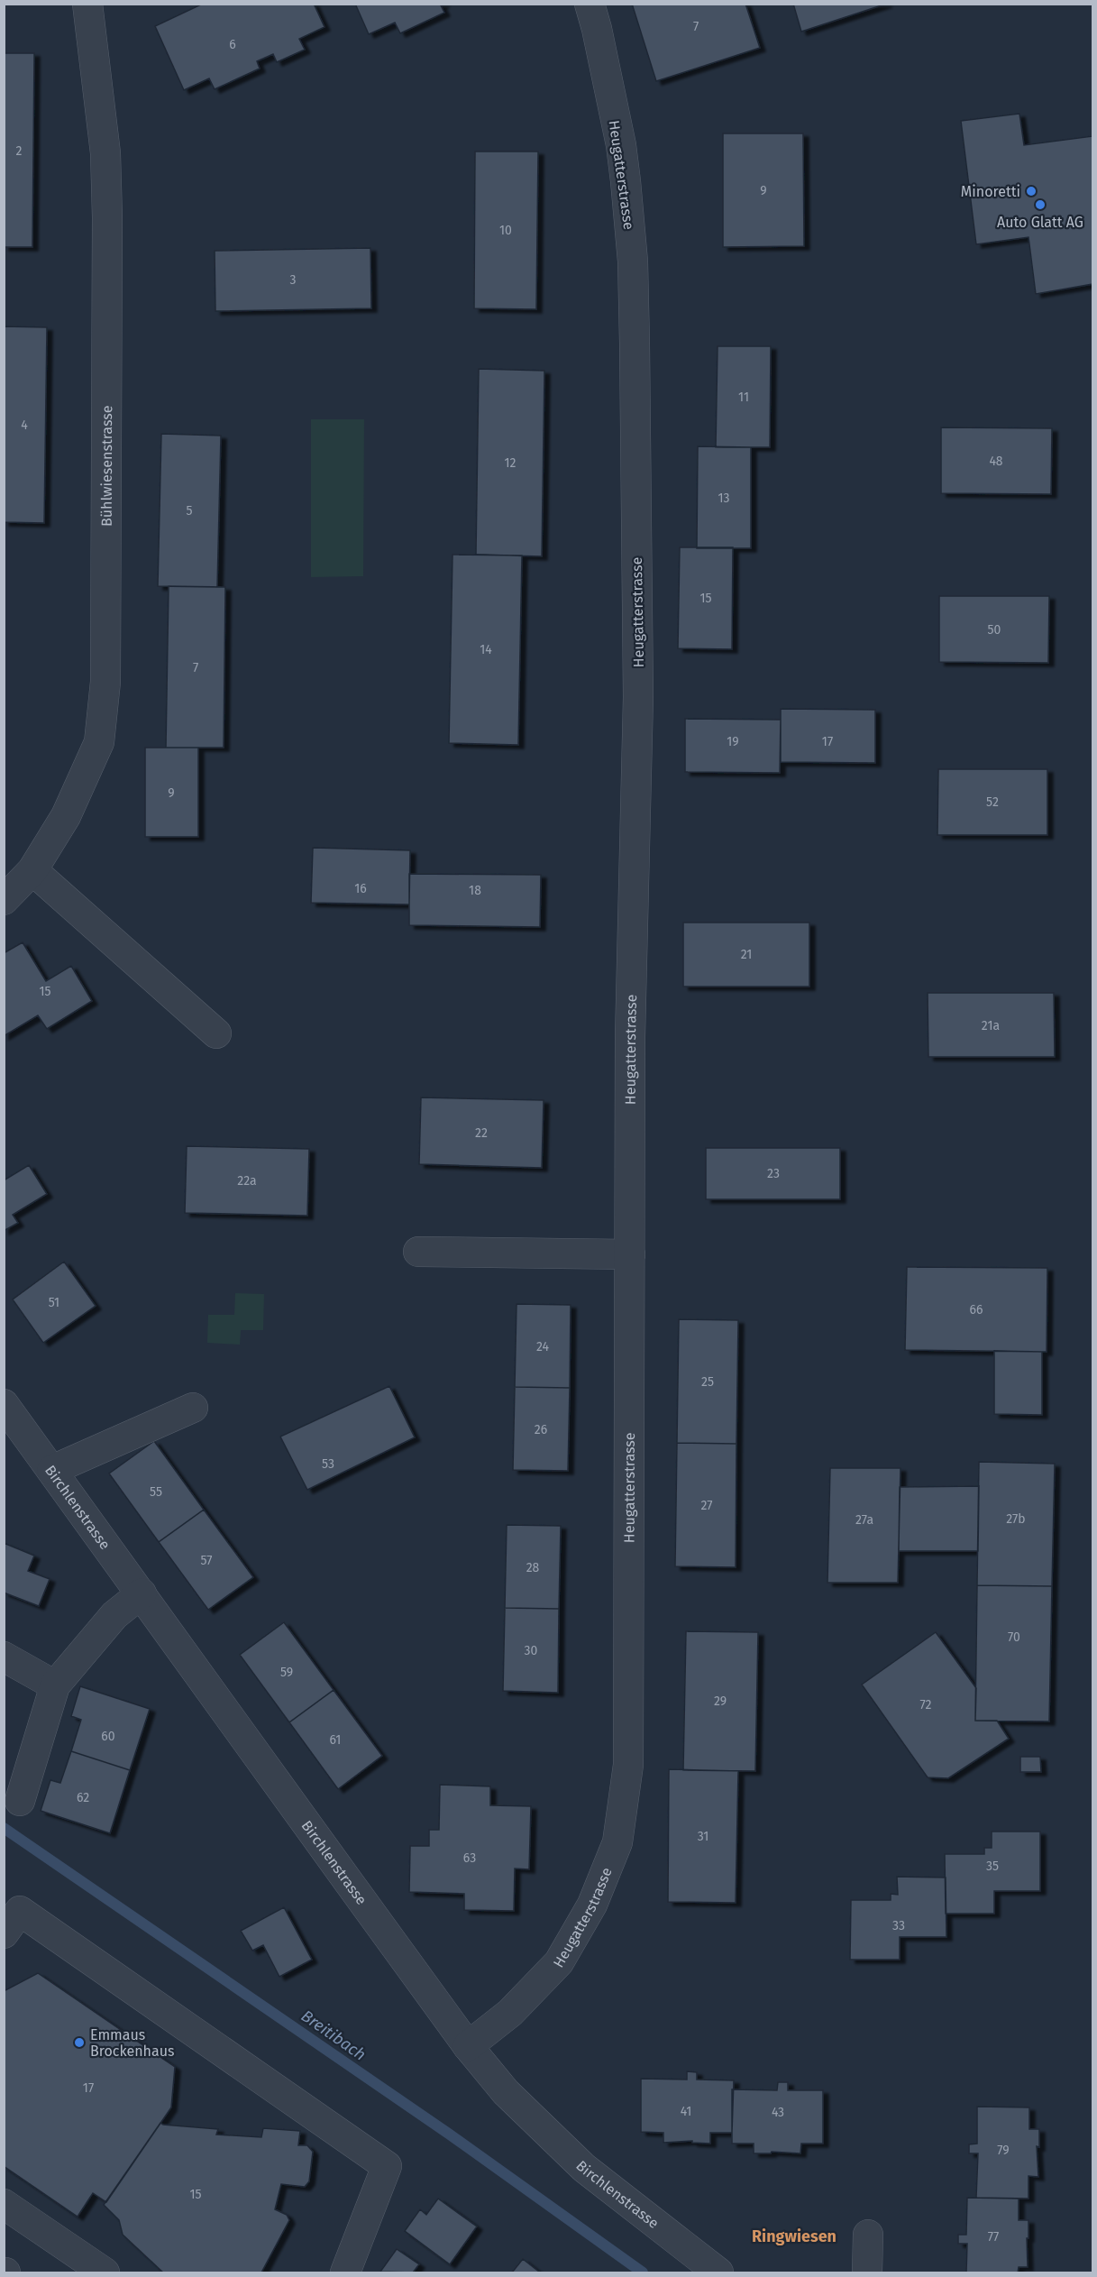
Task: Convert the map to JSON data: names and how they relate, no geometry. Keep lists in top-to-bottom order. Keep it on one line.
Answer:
{"streets":{"street":["Heugatterstrasse","Bühlwiesenstrasse","Birchlenstrasse"]},"crossings":[["Heugatterstrasse","Birchlenstrasse"]],"districts":["Ringwiesen"],"water":["Breitibach"],"places":["Minoretti","Auto Glatt AG","Emmaus Brockenhaus"],"house_numbers":["7","6","2","9","10","3","11","4","48","12","13","5","15","50","14","7","19","17","9","52","16","18","21","15","21a","22","23","22a","51","66","24","25","26","53","55","27","27b","27a","57","28","70","30","59","29","72","60","61","62","31","63","35","33","17","41","43","79","15","77"]}
